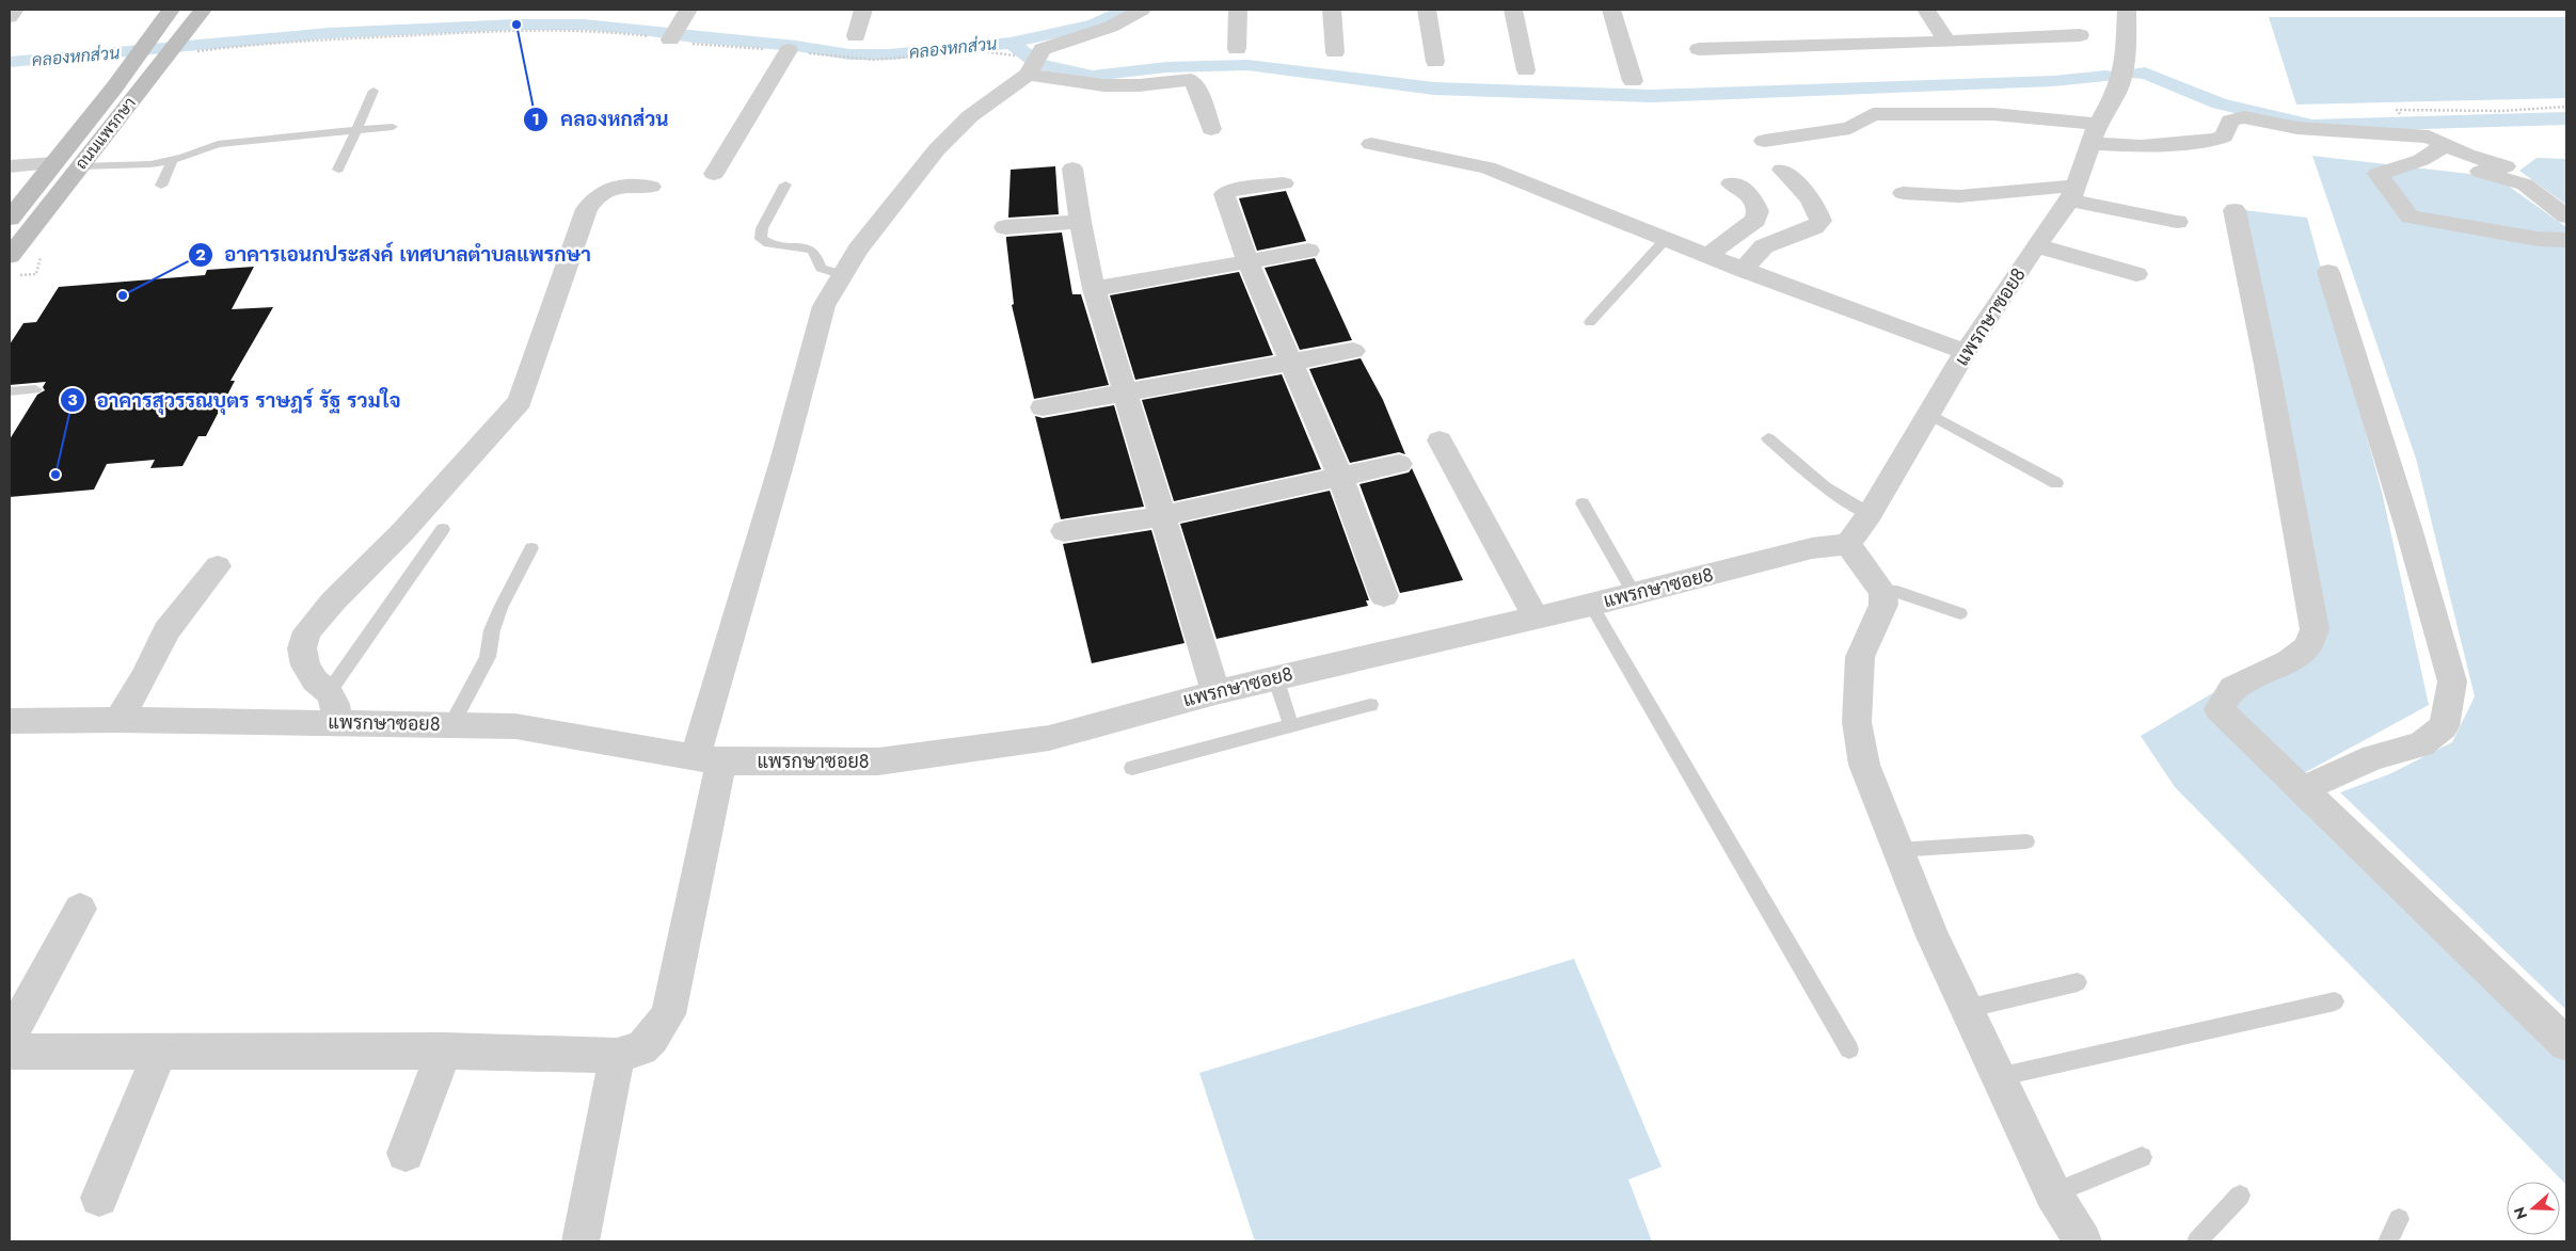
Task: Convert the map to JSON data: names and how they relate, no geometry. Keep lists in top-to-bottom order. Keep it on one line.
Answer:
{"streets":{"main road":["ถนนแพรกษา"],"street":["แพรกษาซอย8"]},"water":["คลองหกส่วน"],"places":["คลองหกส่วน","อาคารเอนกประสงค์ เทศบาลตำบลแพรกษา","อาคารสุวรรณบุตร ราษฎร์ รัฐ รวมใจ"],"north":"left"}
